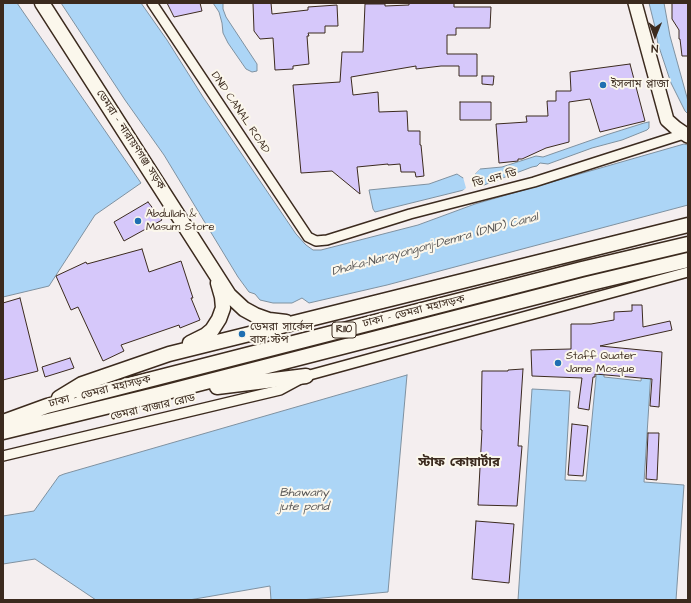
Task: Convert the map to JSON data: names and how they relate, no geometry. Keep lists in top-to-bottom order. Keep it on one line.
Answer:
{"streets":{"main road":["ডেমরা - নারায়ণগঞ্জ সড়ক","ঢাকা - ডেমরা মহাসড়ক","R110"],"street":["DND CANAL ROAD","ডি এন ডি","ডেমরা বাজার রোড"]},"crossings":[["DND CANAL ROAD","ডি এন ডি"]],"districts":["স্টাফ কোয়ার্টার"],"water":["Dhaka-Narayongonj-Demra (DND) Canal","Bhawany jute pond"],"places":["ইসলাম প্লাজা","Abdullah & Masum Store","ডেমরা সার্কেল বাস স্টপ","Staff Quater Jame Mosque"],"north":"bottom"}
